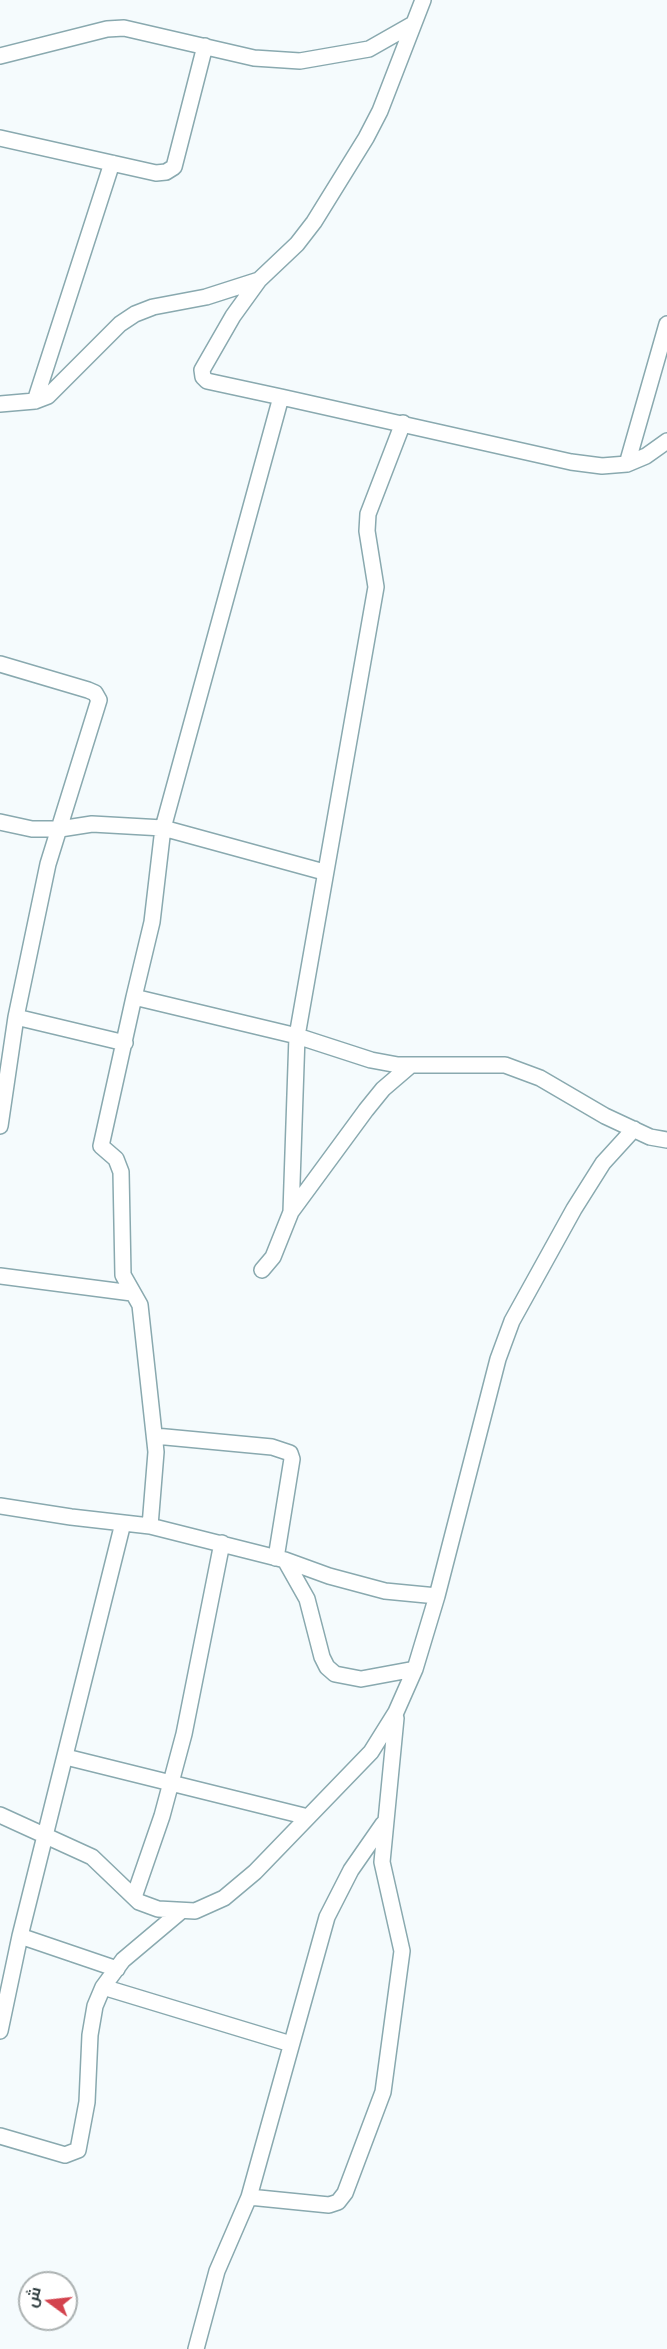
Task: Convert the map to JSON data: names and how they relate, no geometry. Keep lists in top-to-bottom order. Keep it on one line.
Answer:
{"north":"left"}
